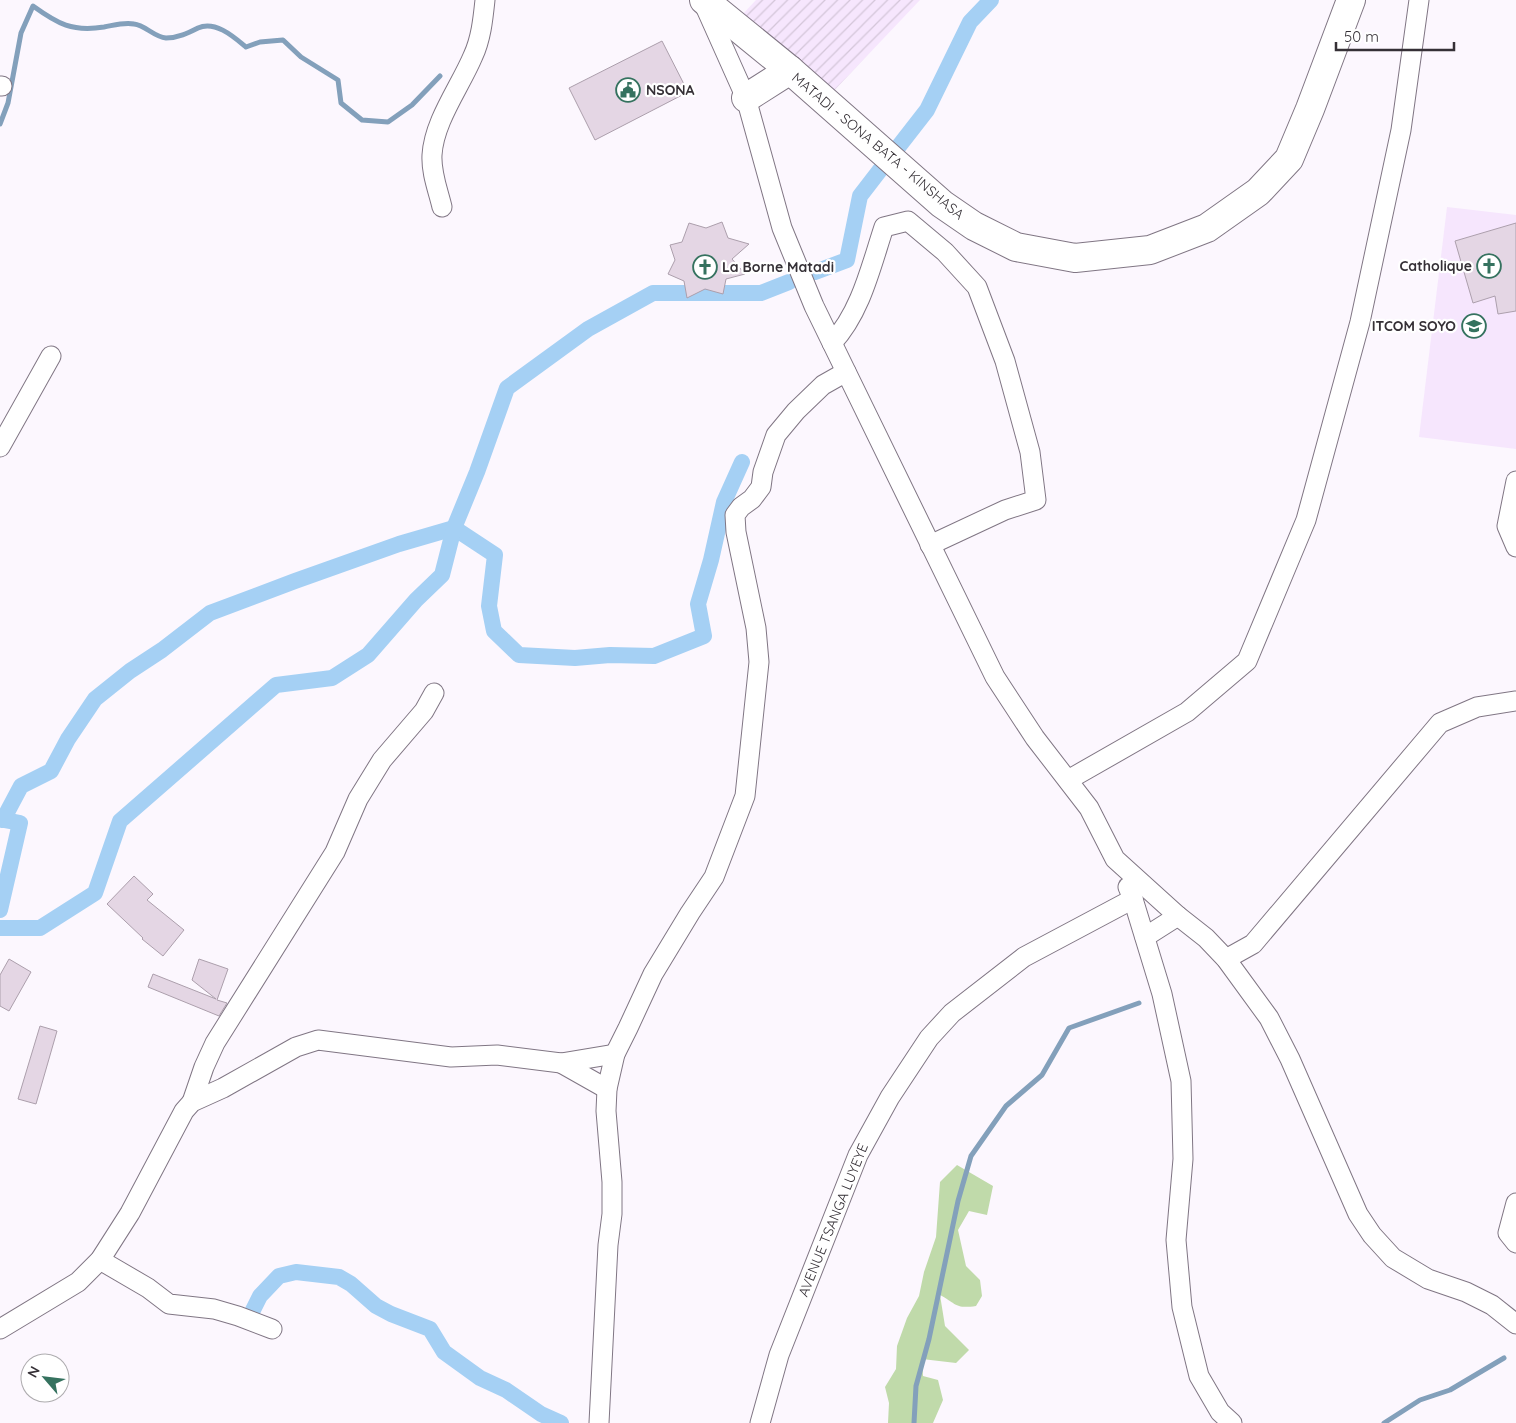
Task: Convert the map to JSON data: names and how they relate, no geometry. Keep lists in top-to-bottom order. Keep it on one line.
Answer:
{"streets":{"highway":["MATADI - SONA BATA - KINSHASA"],"street":["AVENUE TSANGA LUYEYE"]},"places":{"public building":["NSONA"],"church":["Catholique","La Borne Matadi"],"school or university":["ITCOM SOYO"]},"scale_bar":"50 m","north":"top left"}
